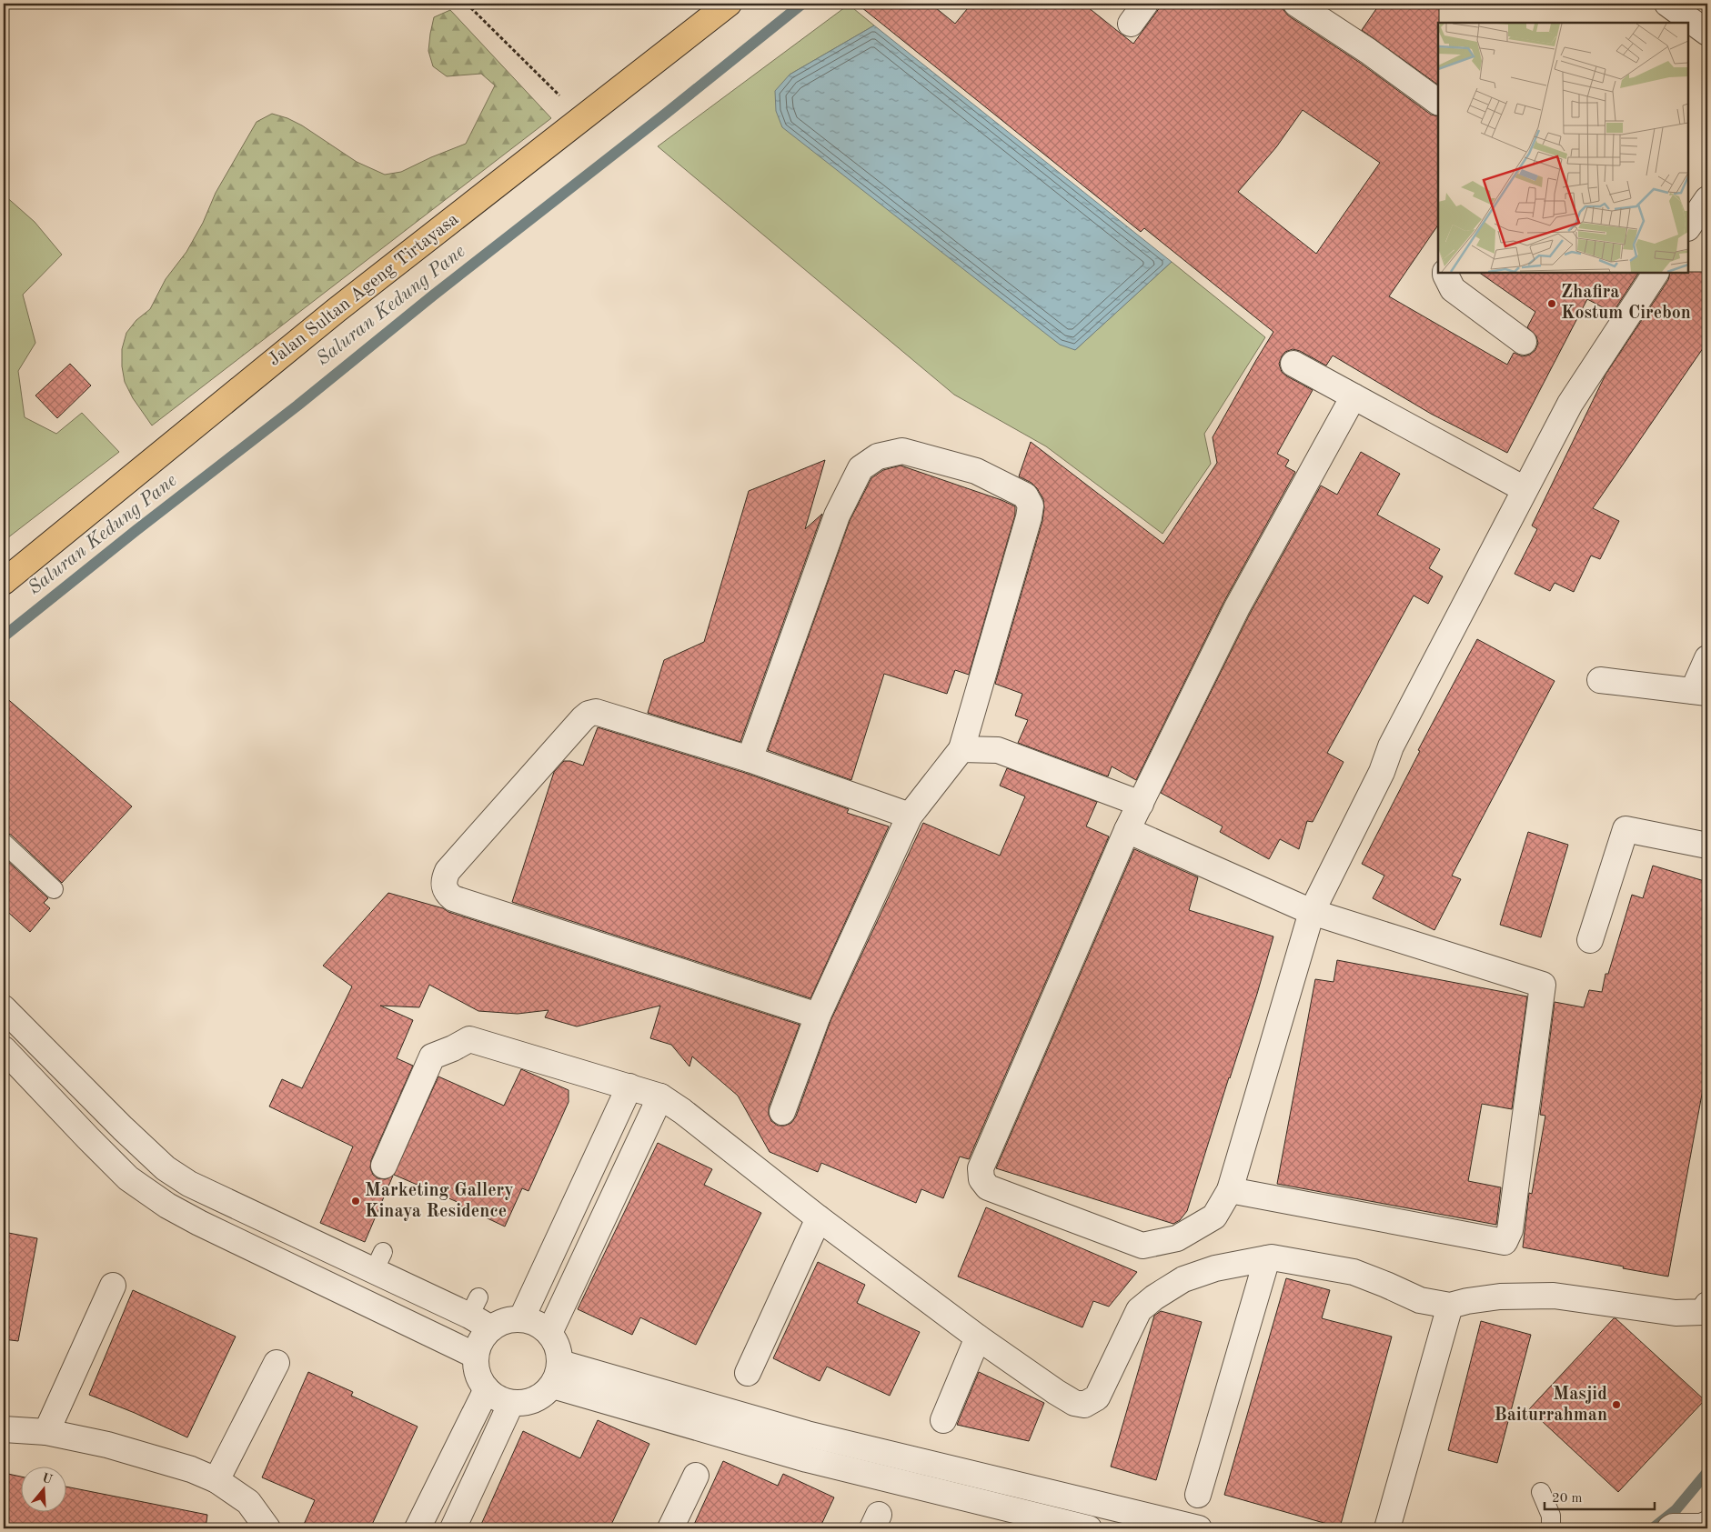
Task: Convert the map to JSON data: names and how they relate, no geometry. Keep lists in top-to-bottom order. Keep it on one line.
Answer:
{"streets":{"main road":["Jalan Sultan Ageng Tirtayasa"]},"water":["Saluran Kedung Pane"],"places":["Zhafira Kostum Cirebon","Marketing Gallery Kinaya Residence","Masjid Baiturrahman"],"scale_bar":"20 m","north":"top"}
